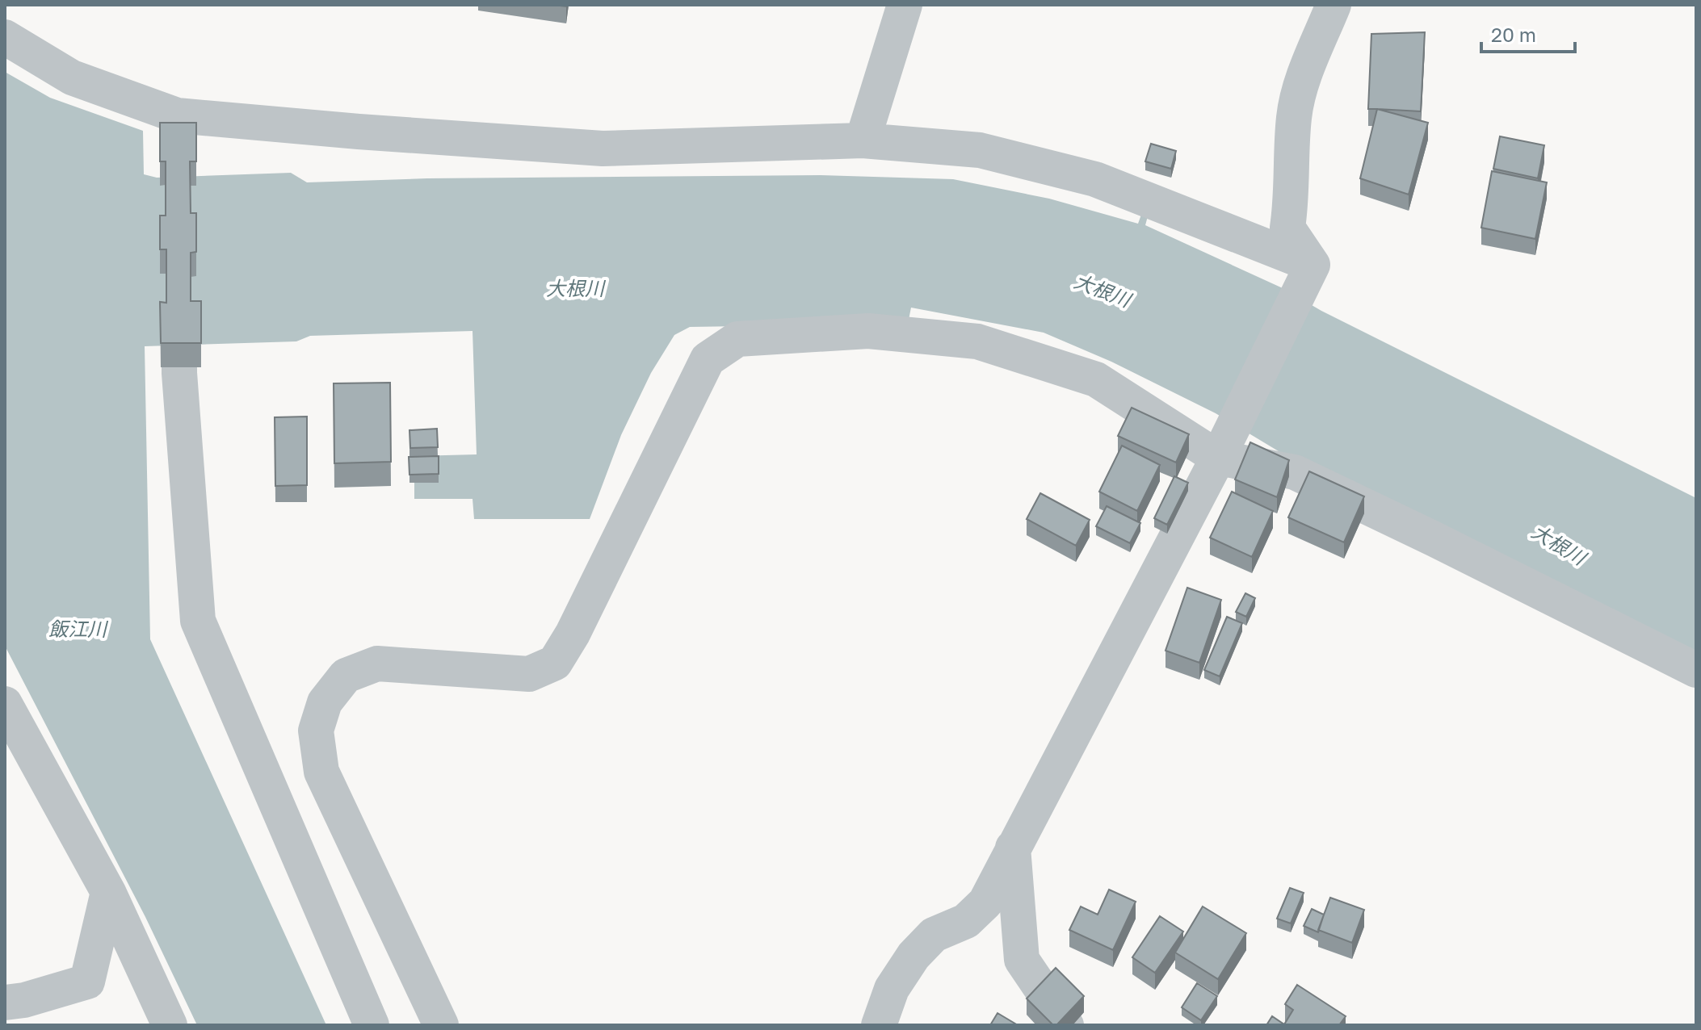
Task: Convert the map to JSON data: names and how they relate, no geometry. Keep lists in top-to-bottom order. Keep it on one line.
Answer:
{"water":["大根川","飯江川"],"scale_bar":"20 m"}
